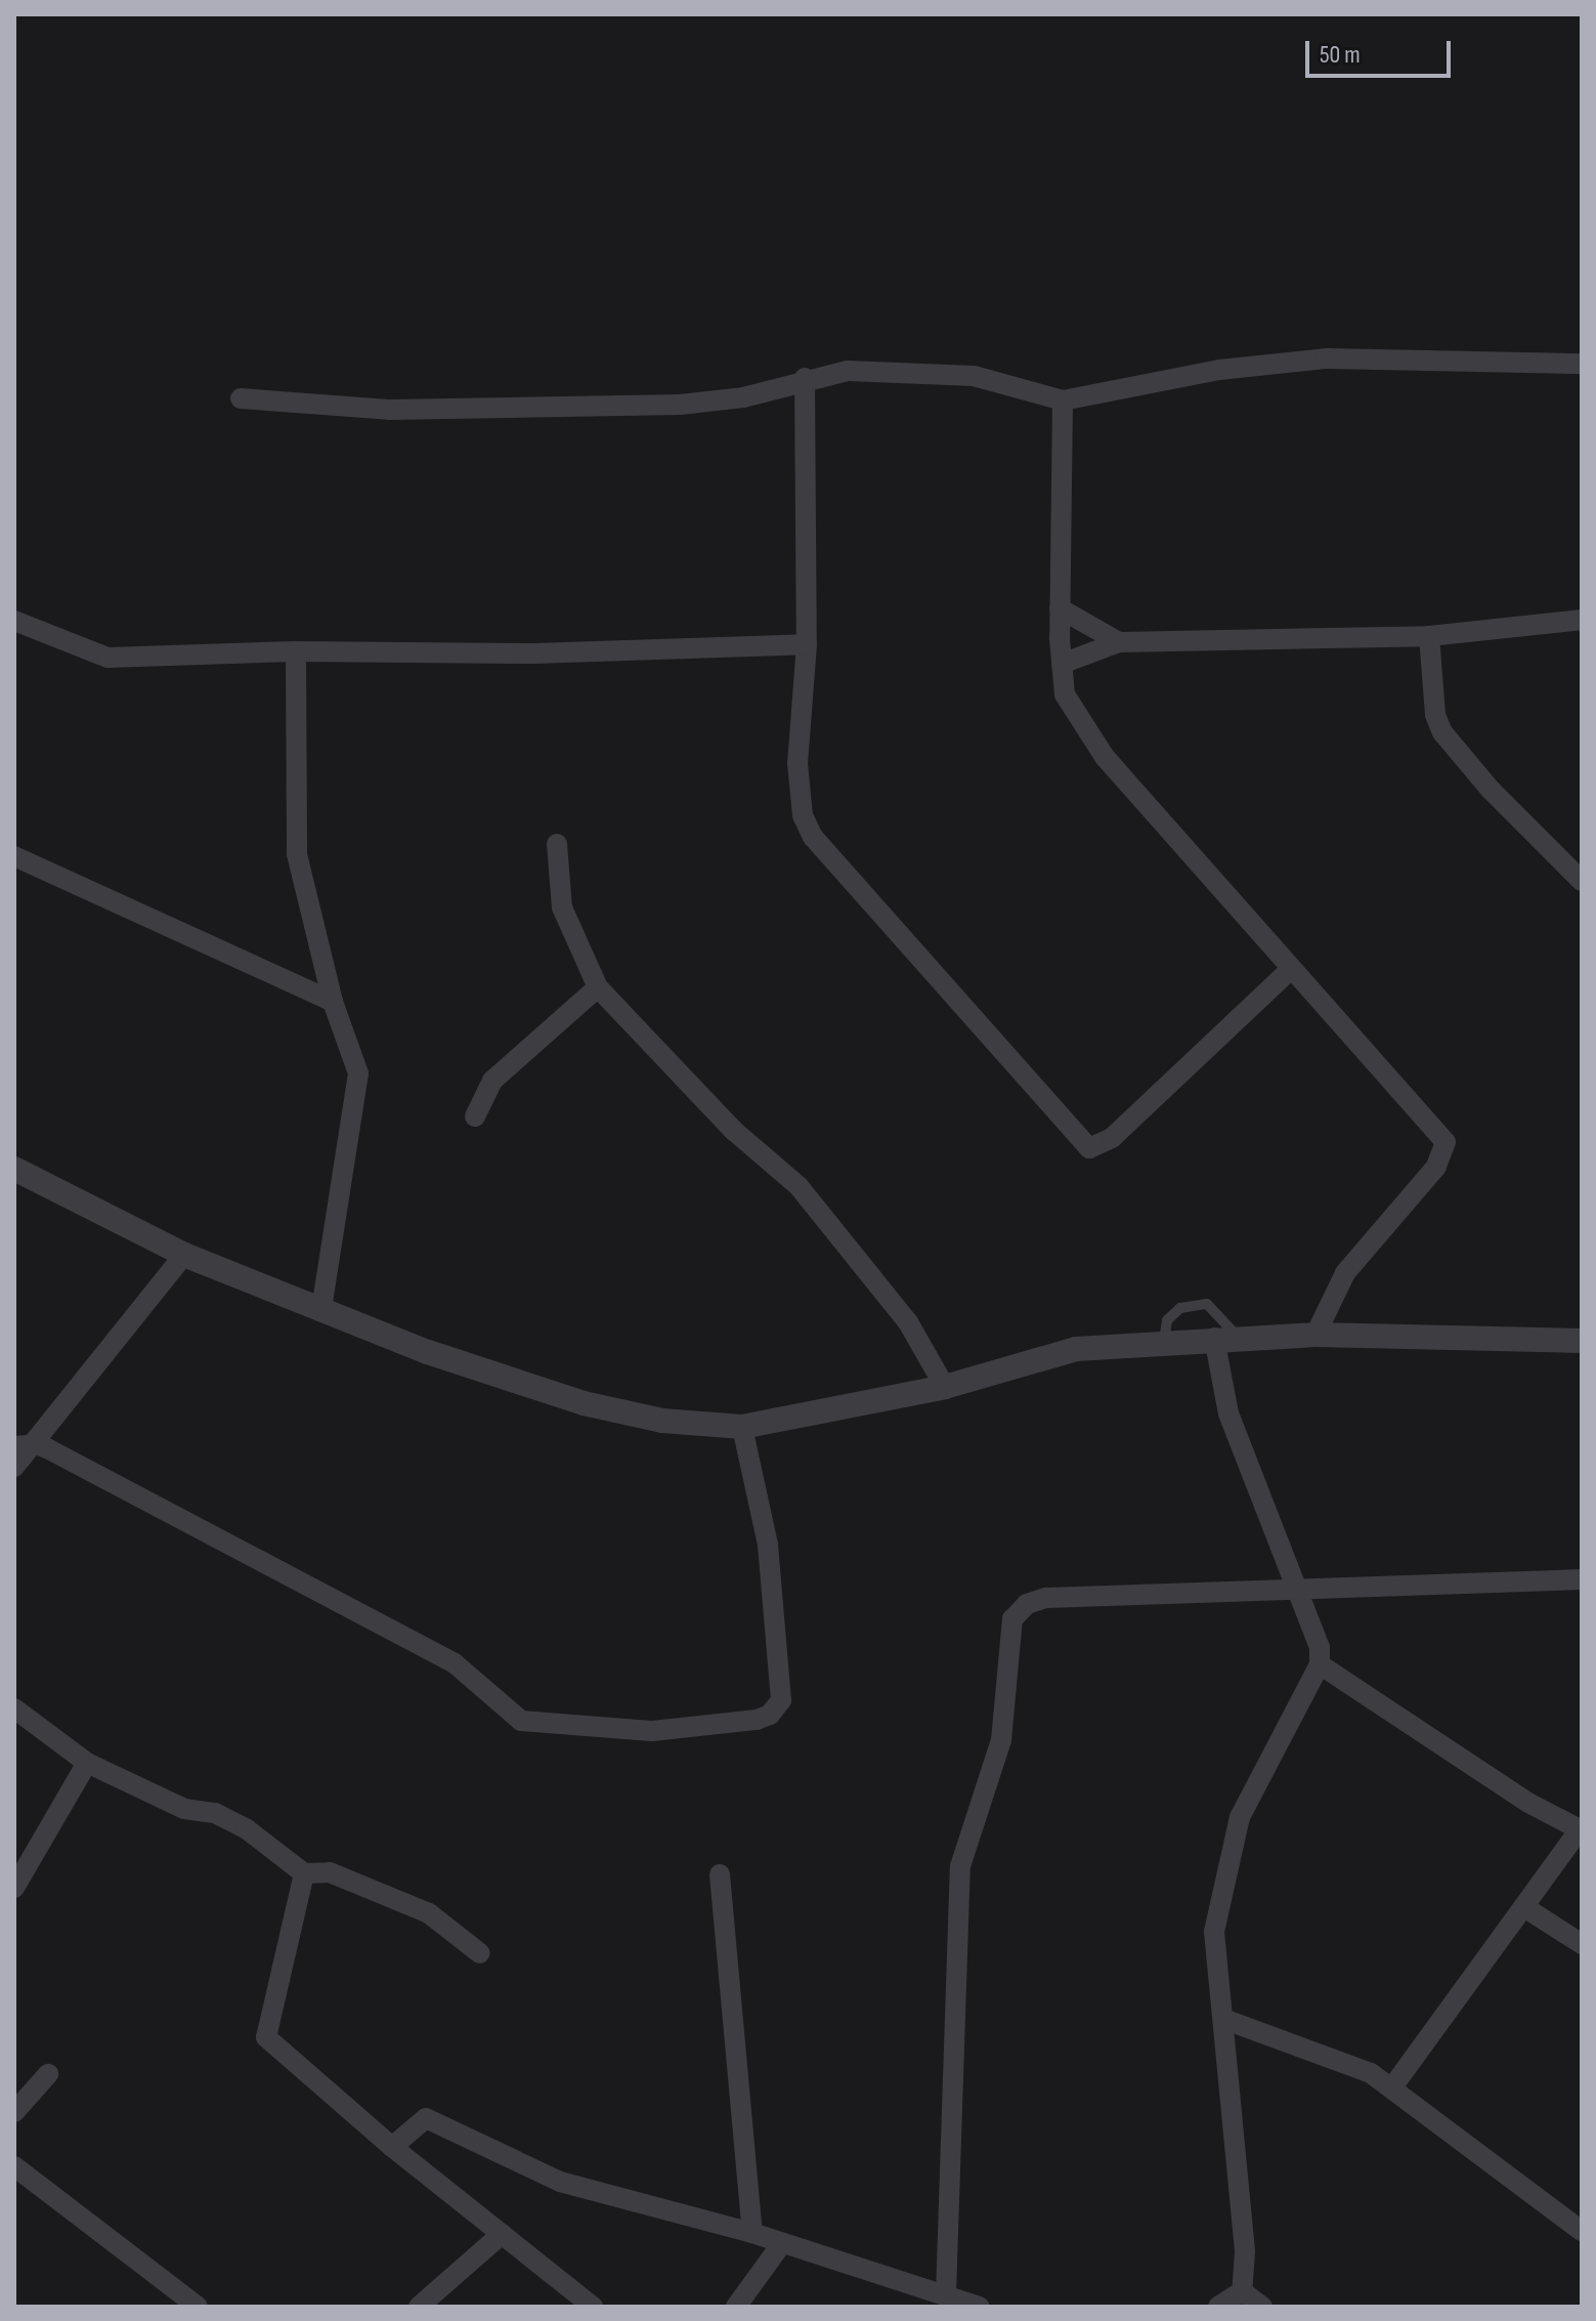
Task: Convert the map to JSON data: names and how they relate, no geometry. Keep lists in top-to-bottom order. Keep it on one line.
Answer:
{"scale_bar":"50 m"}
